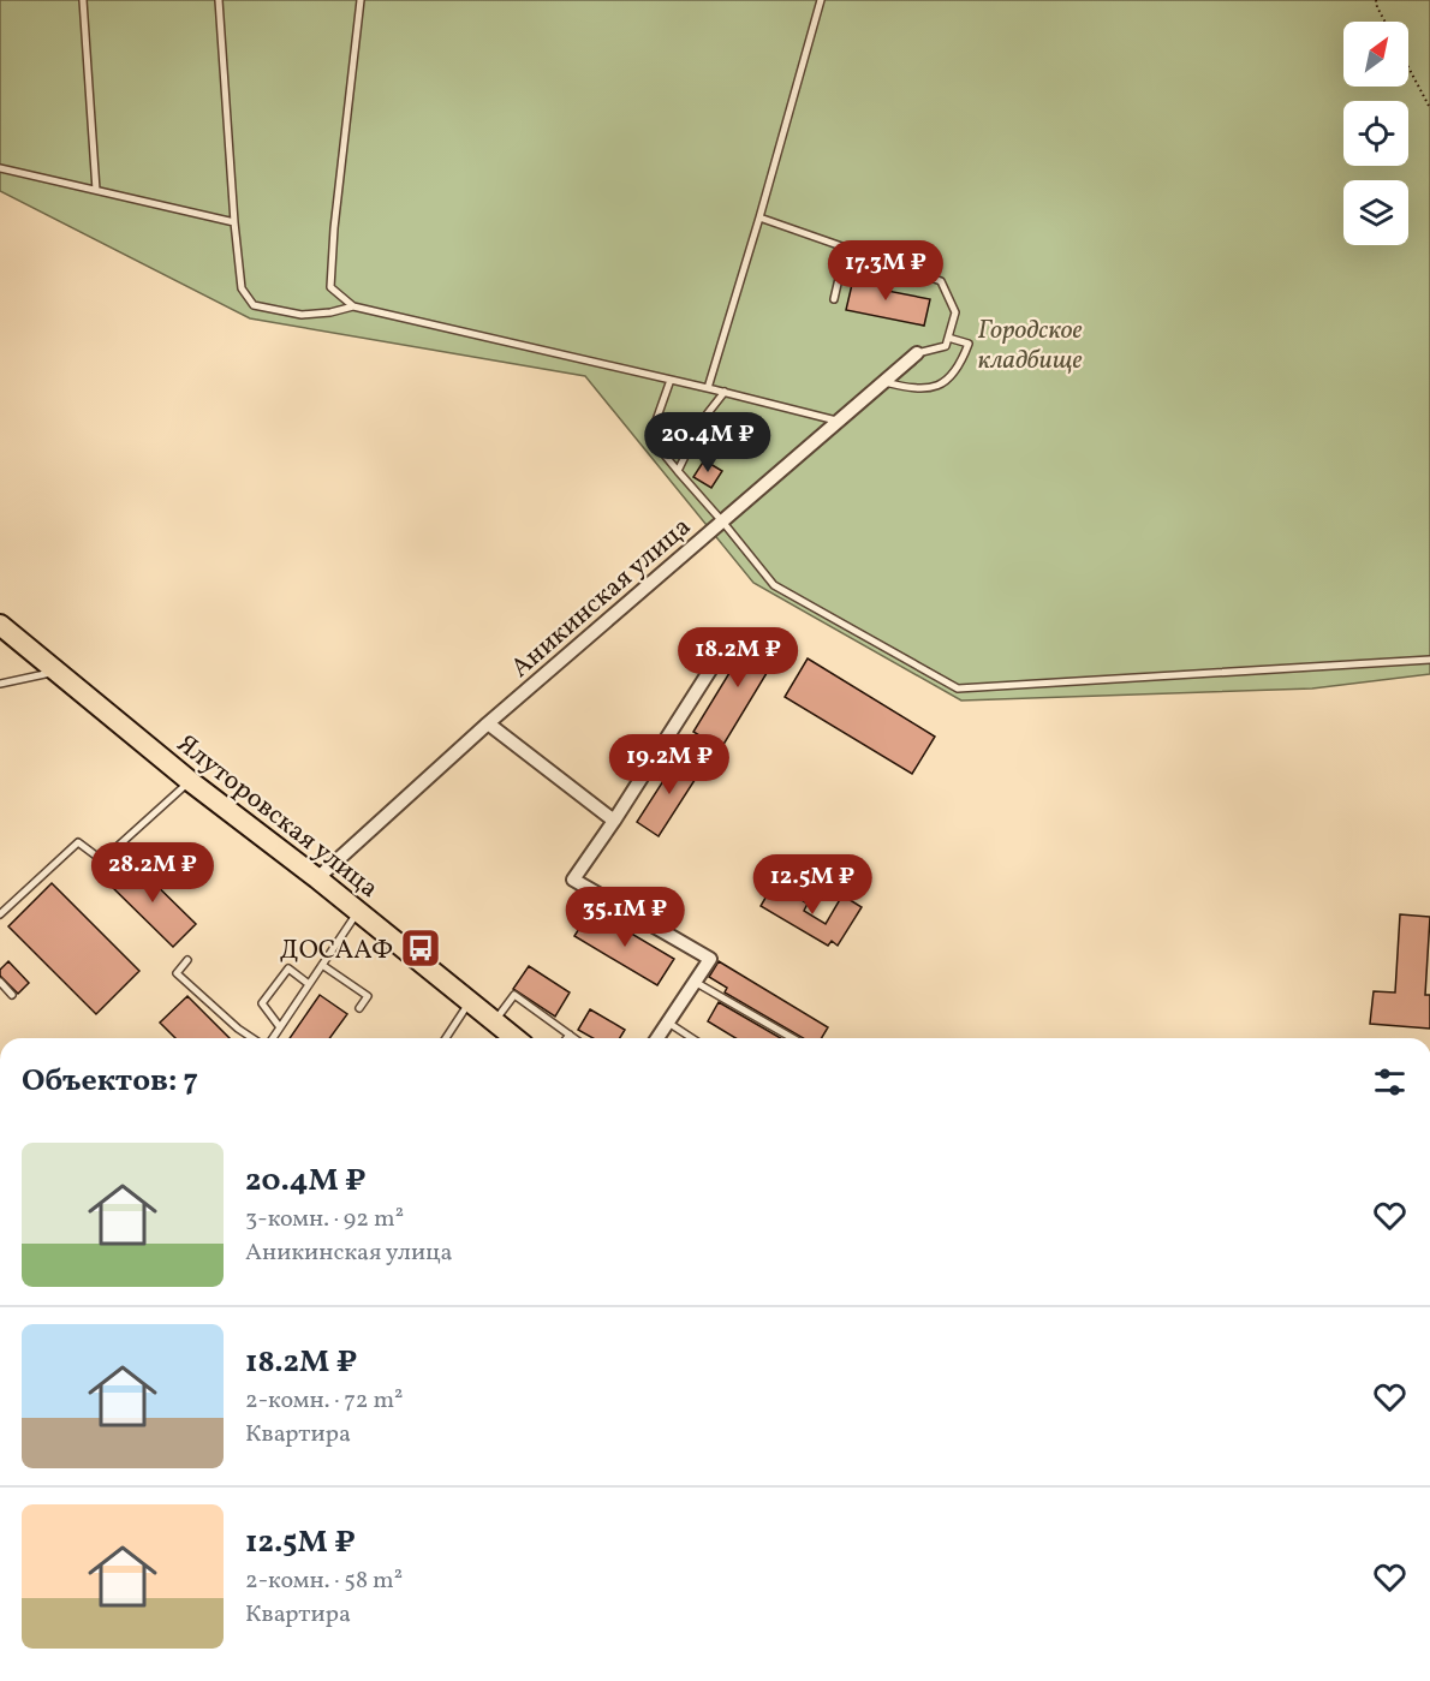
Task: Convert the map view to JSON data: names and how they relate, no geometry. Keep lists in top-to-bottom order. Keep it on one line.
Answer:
{"streets":{"main road":["Ялуторовская улица"],"street":["Аникинская улица"]},"crossings":[["Аникинская улица","Ялуторовская улица"]],"parks":["Городское кладбище"],"places":{"bus stop":["ДОСААФ"]},"north":"top right","page":{"price":["17.3M ₽","20.4M ₽","18.2M ₽","19.2M ₽","28.2M ₽","12.5M ₽","35.1M ₽"],"heading":"Объектов: 7","list":[{"name":"20.4M ₽","note":"3-комн. · 92 m² · Аникинская улица"},{"name":"18.2M ₽","note":"2-комн. · 72 m² · Квартира"},{"name":"12.5M ₽","note":"2-комн. · 58 m² · Квартира"}]}}
